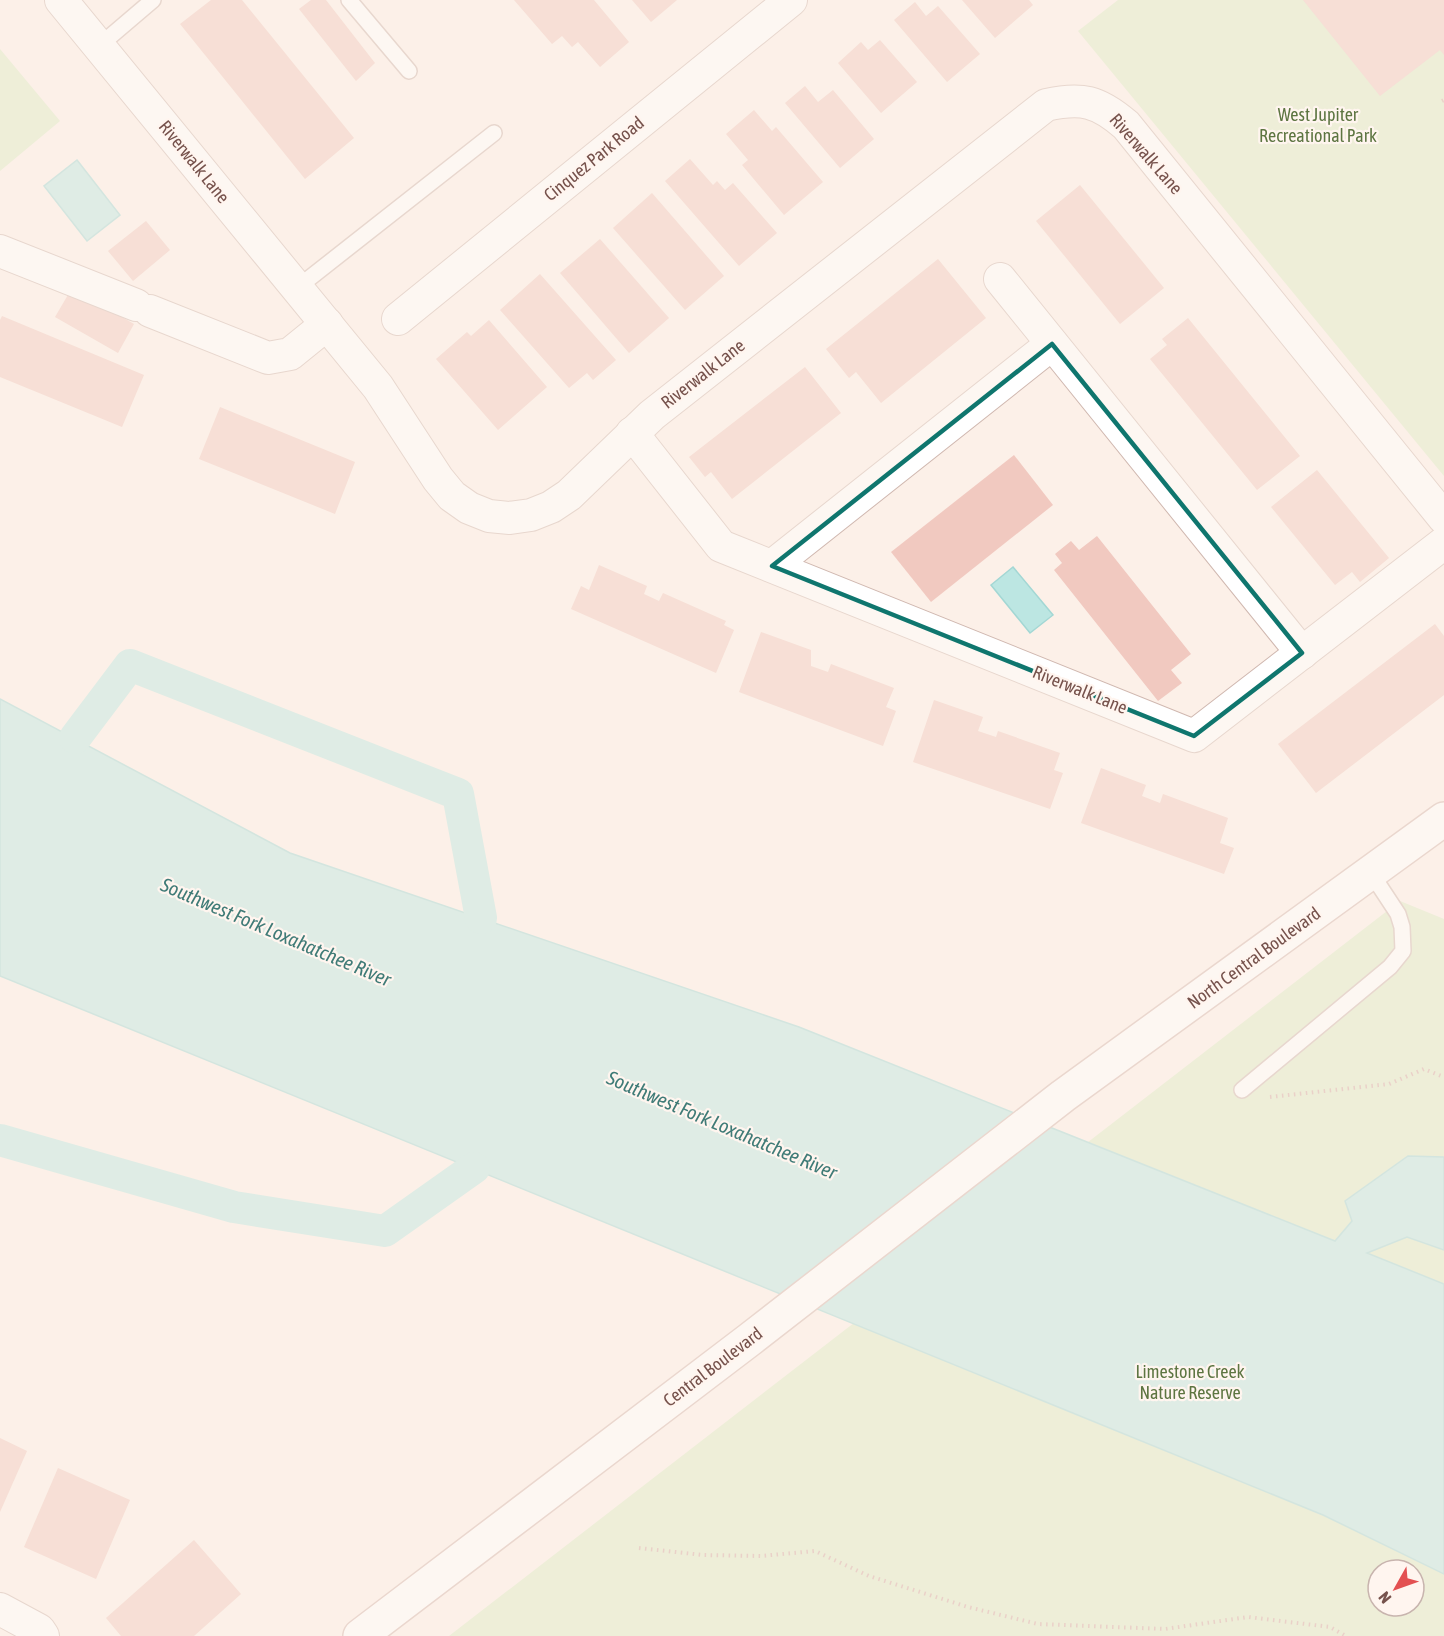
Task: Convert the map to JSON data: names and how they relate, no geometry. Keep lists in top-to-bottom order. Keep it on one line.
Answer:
{"streets":{"street":["Riverwalk Lane","Cinquez Park Road","North Central Boulevard","Central Boulevard"]},"crossings":[["North Central Boulevard","Central Boulevard"]],"water":["Southwest Fork Loxahatchee River"],"parks":["West Jupiter Recreational Park","Limestone Creek Nature Reserve"],"north":"bottom left"}
